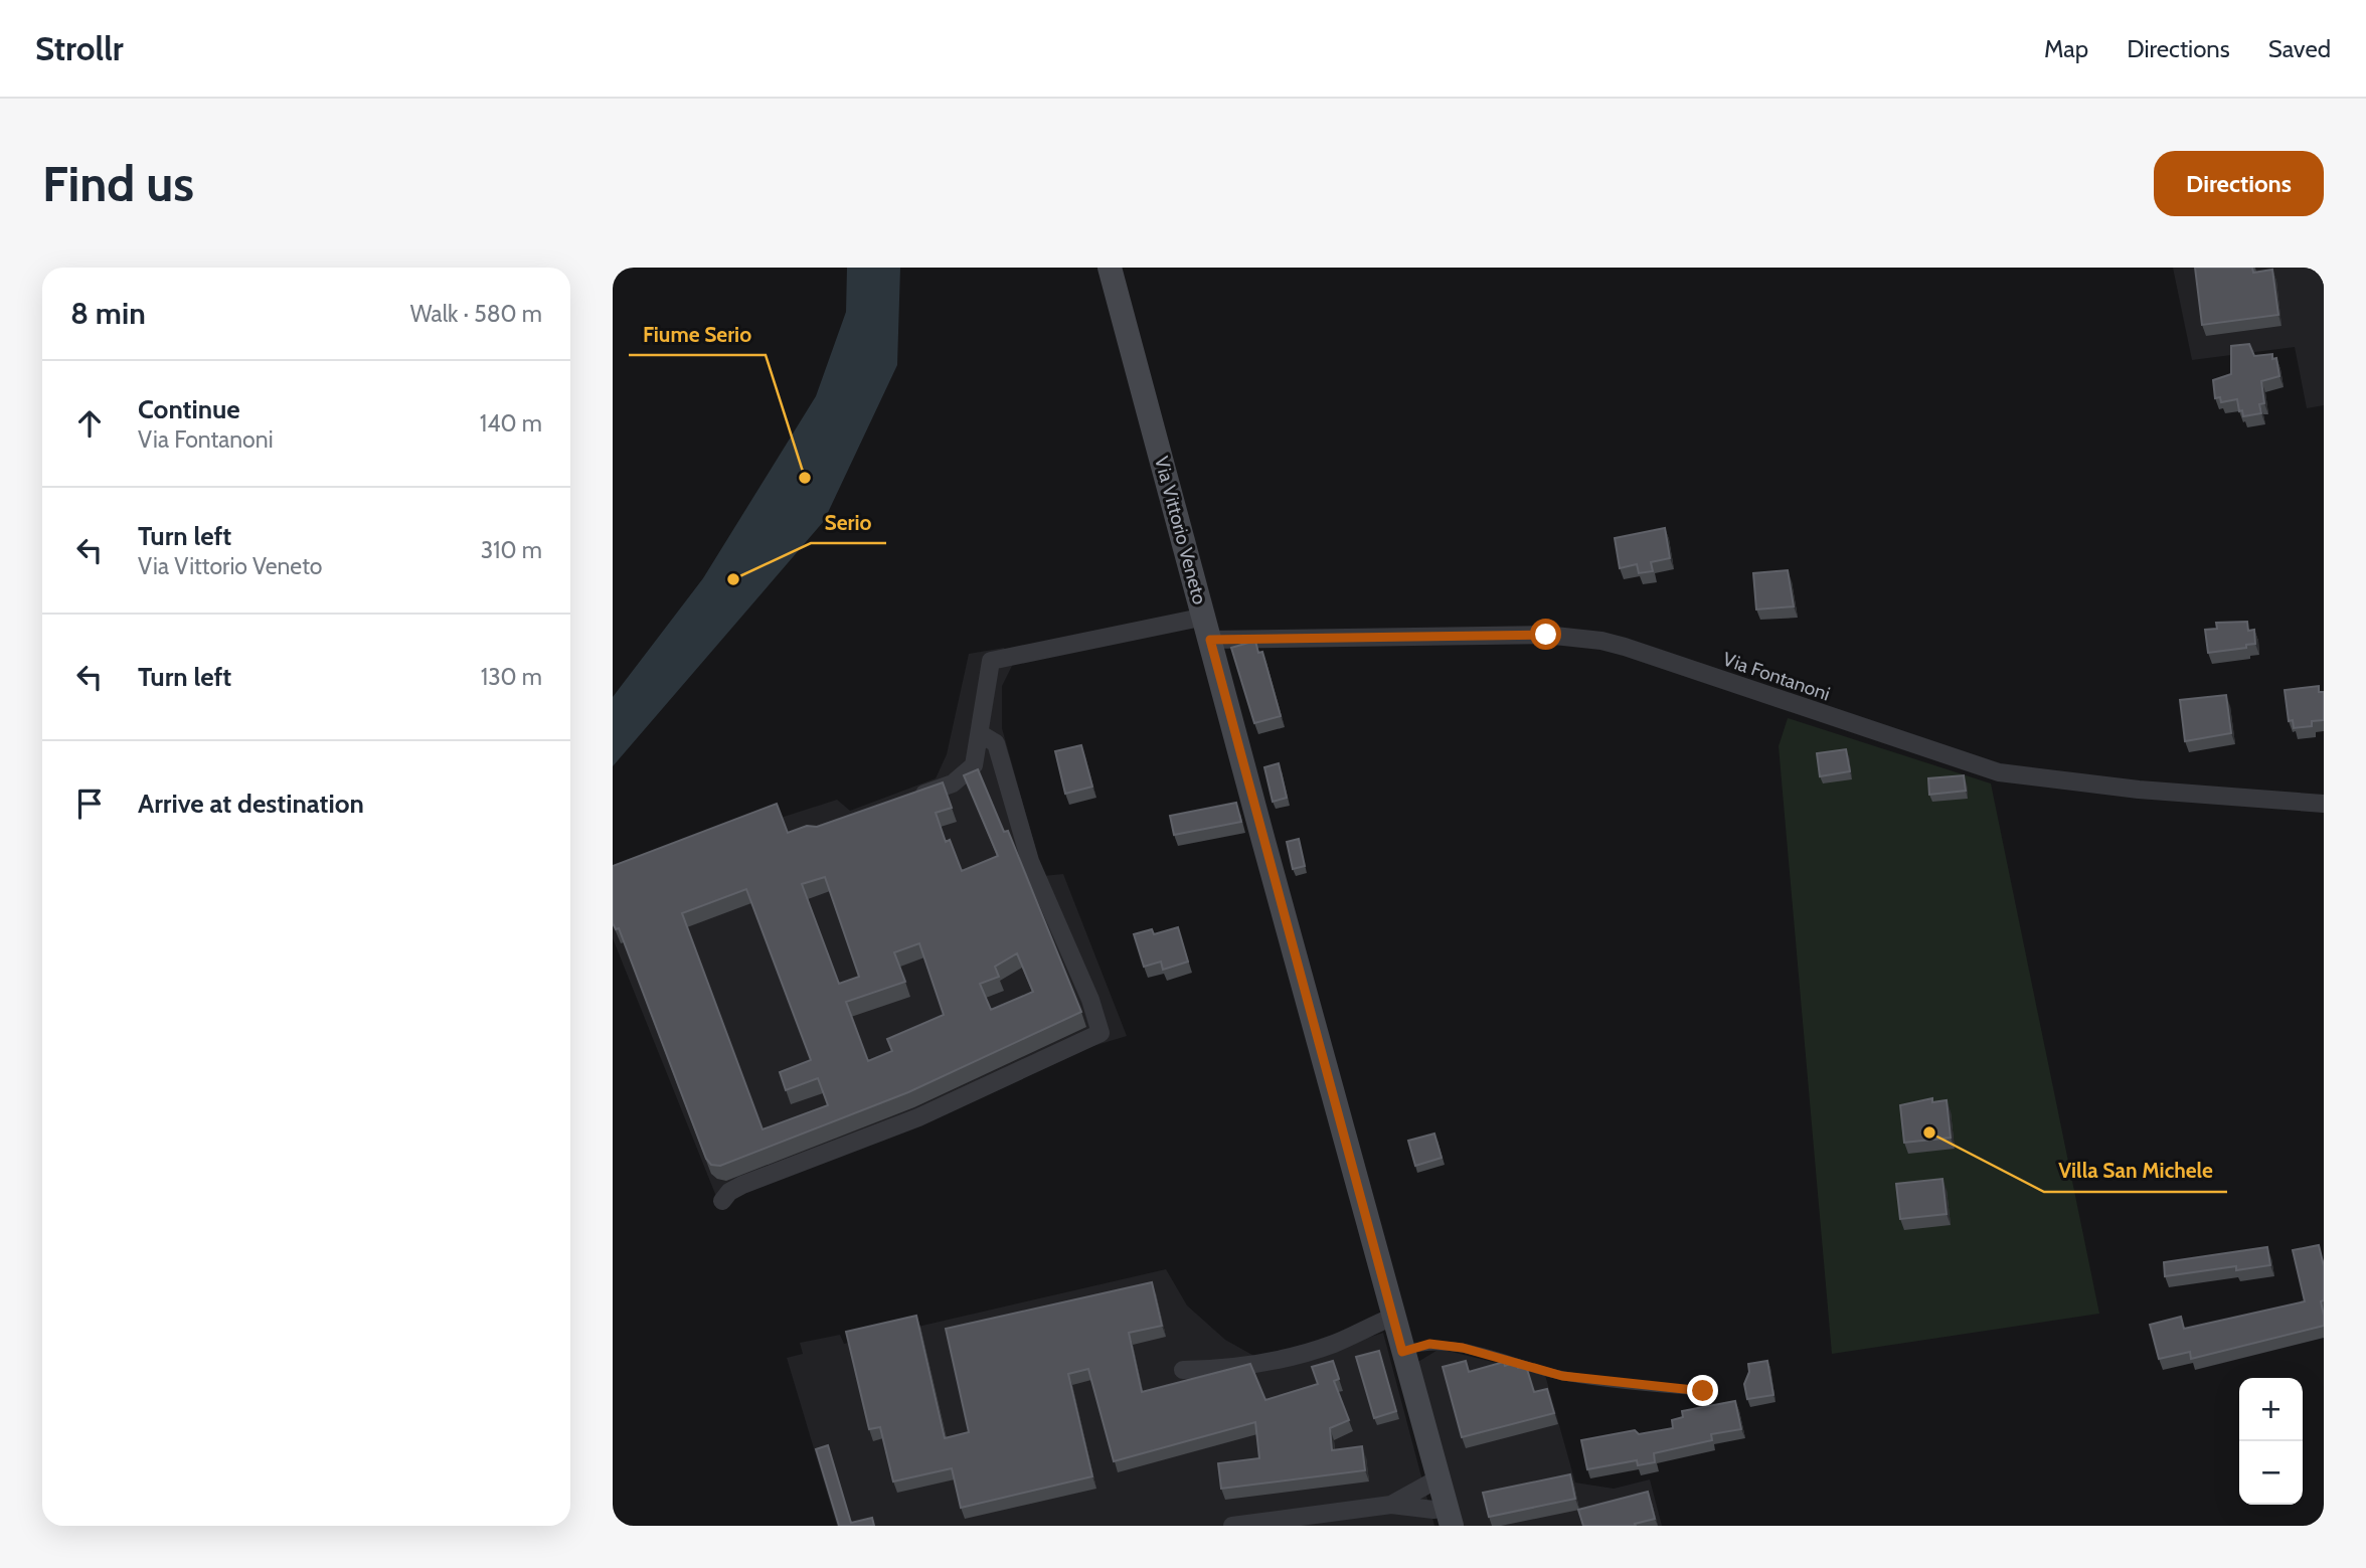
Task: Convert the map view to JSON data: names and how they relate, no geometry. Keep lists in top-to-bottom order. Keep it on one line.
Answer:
{"streets":{"main road":["Via Vittorio Veneto"],"street":["Via Fontanoni"]},"crossings":[["Via Vittorio Veneto","Via Fontanoni"]],"places":["Fiume Serio","Serio","Villa San Michele"],"page":{"header":"Strollr","nav":["Map","Directions","Saved"],"buttons":"Directions","title":"Find us","heading":["8 min","Walk · 580 m"],"list":[["Continue","Via Fontanoni","140 m"],["Turn left","Via Vittorio Veneto","310 m"],["Turn left","130 m"],"Arrive at destination"],"map_buttons":["+","−"]}}
